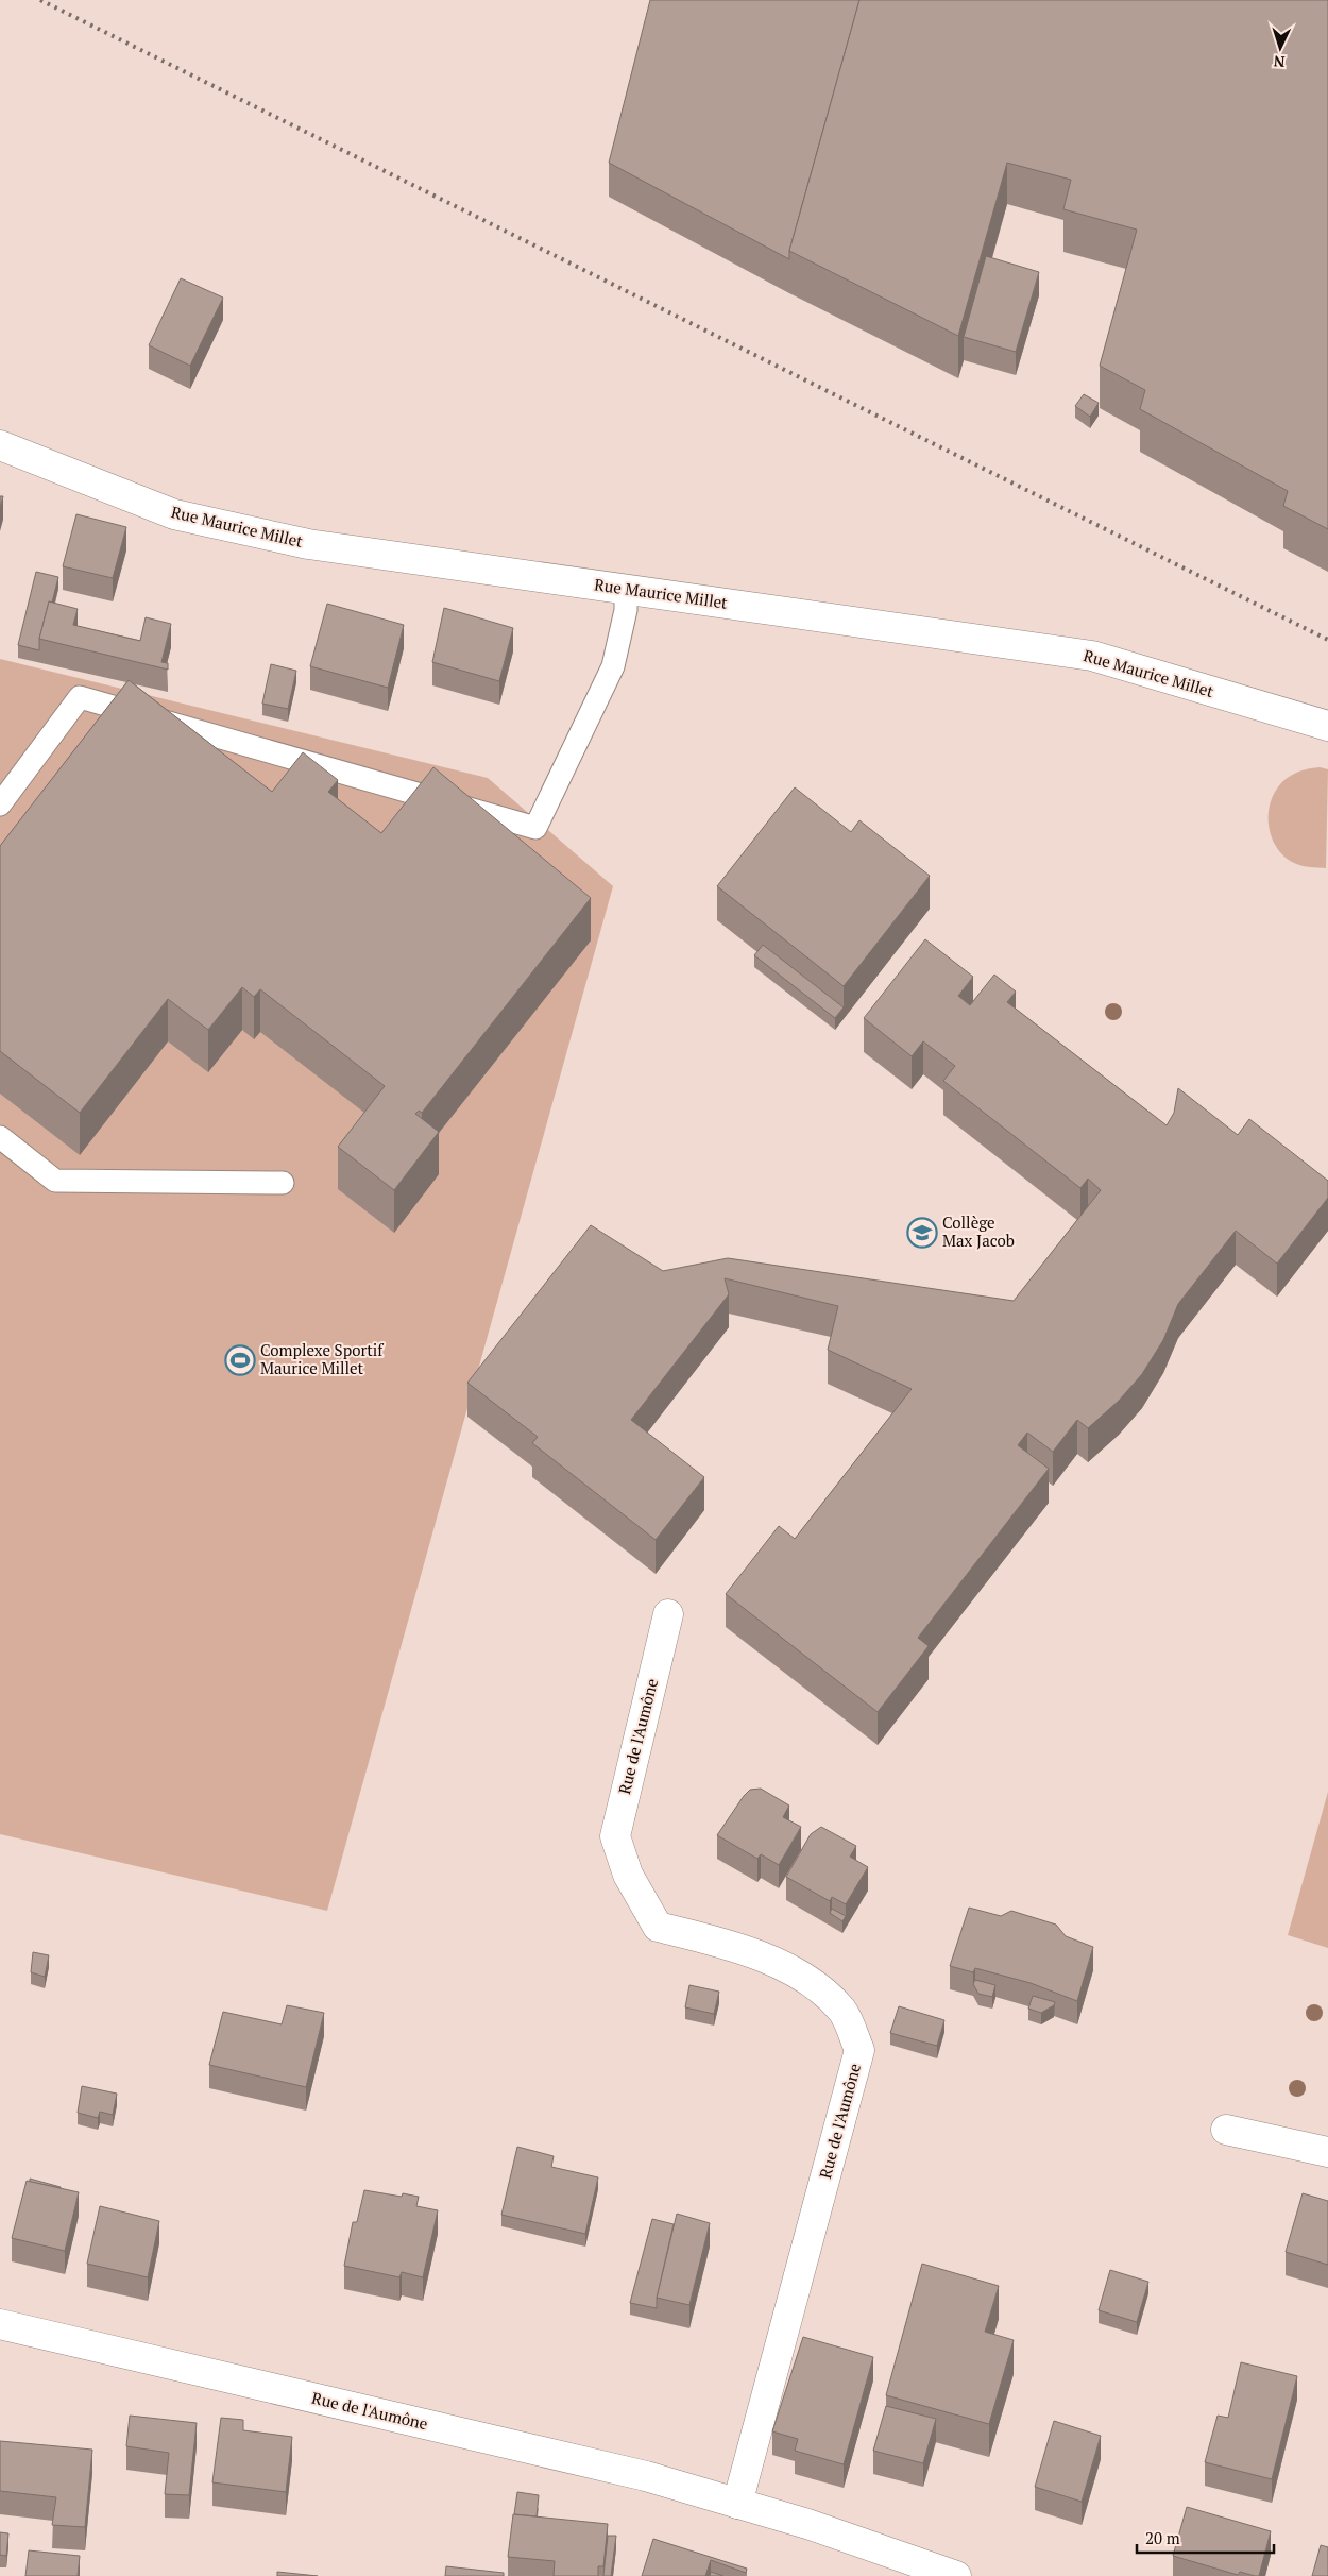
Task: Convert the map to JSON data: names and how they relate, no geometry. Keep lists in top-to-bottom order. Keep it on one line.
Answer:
{"streets":{"street":["Rue Maurice Millet","Rue de l'Aumône"]},"places":{"school or university":["Collège Max Jacob"],"sports":["Complexe Sportif Maurice Millet"]},"scale_bar":"20 m","north":"bottom"}
